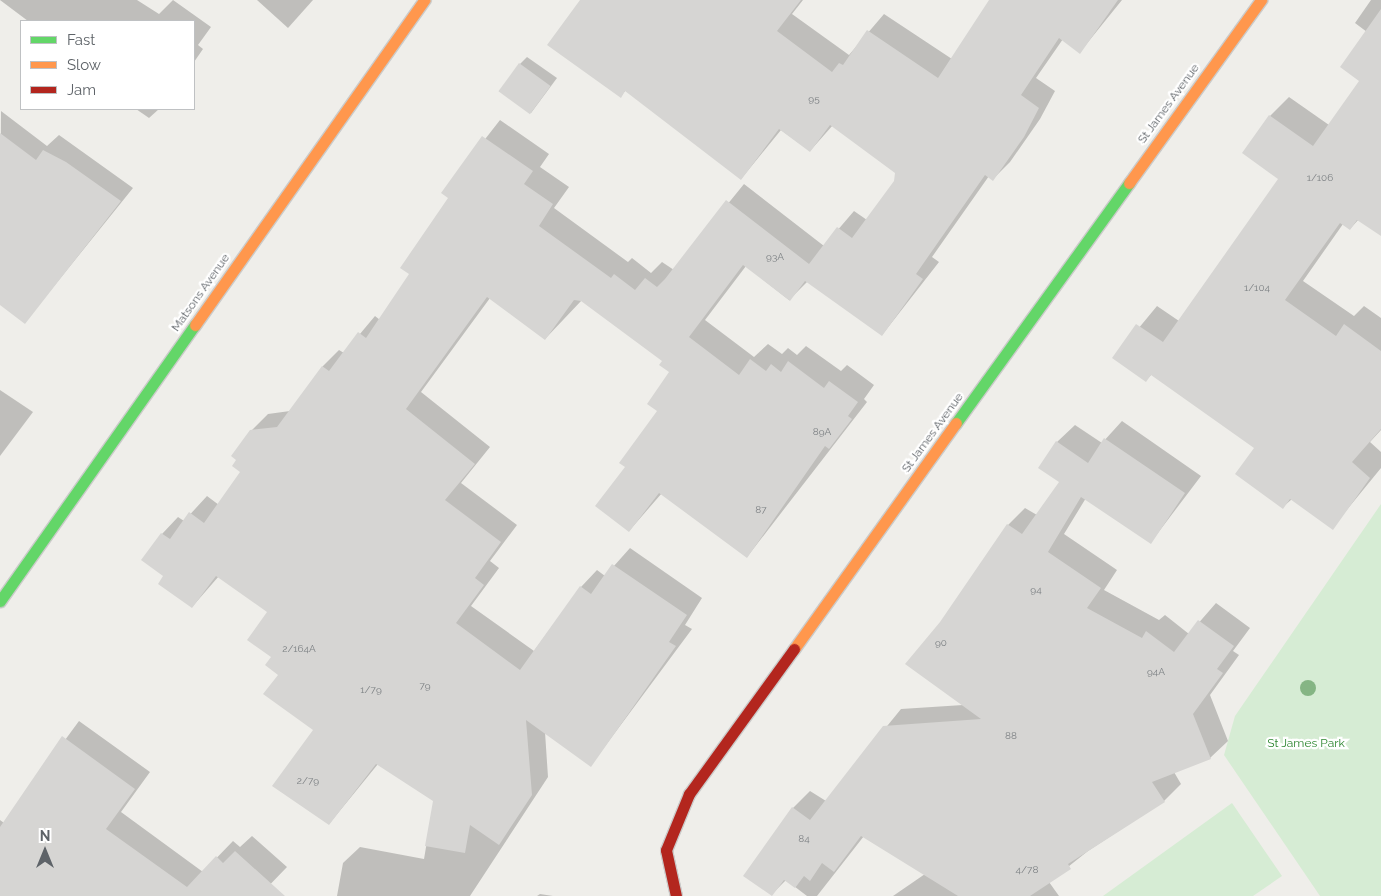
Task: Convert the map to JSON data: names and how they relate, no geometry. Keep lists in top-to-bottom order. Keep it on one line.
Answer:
{"streets":{"street":["St James Avenue","Matsons Avenue"]},"parks":["St James Park"],"house_numbers":["95","1/106","93A","1/104","89A","87","94","90","2/164A","94A","79","1/79","88","2/79","84","4/78"],"legend":["Fast","Slow","Jam"],"north":"top"}
